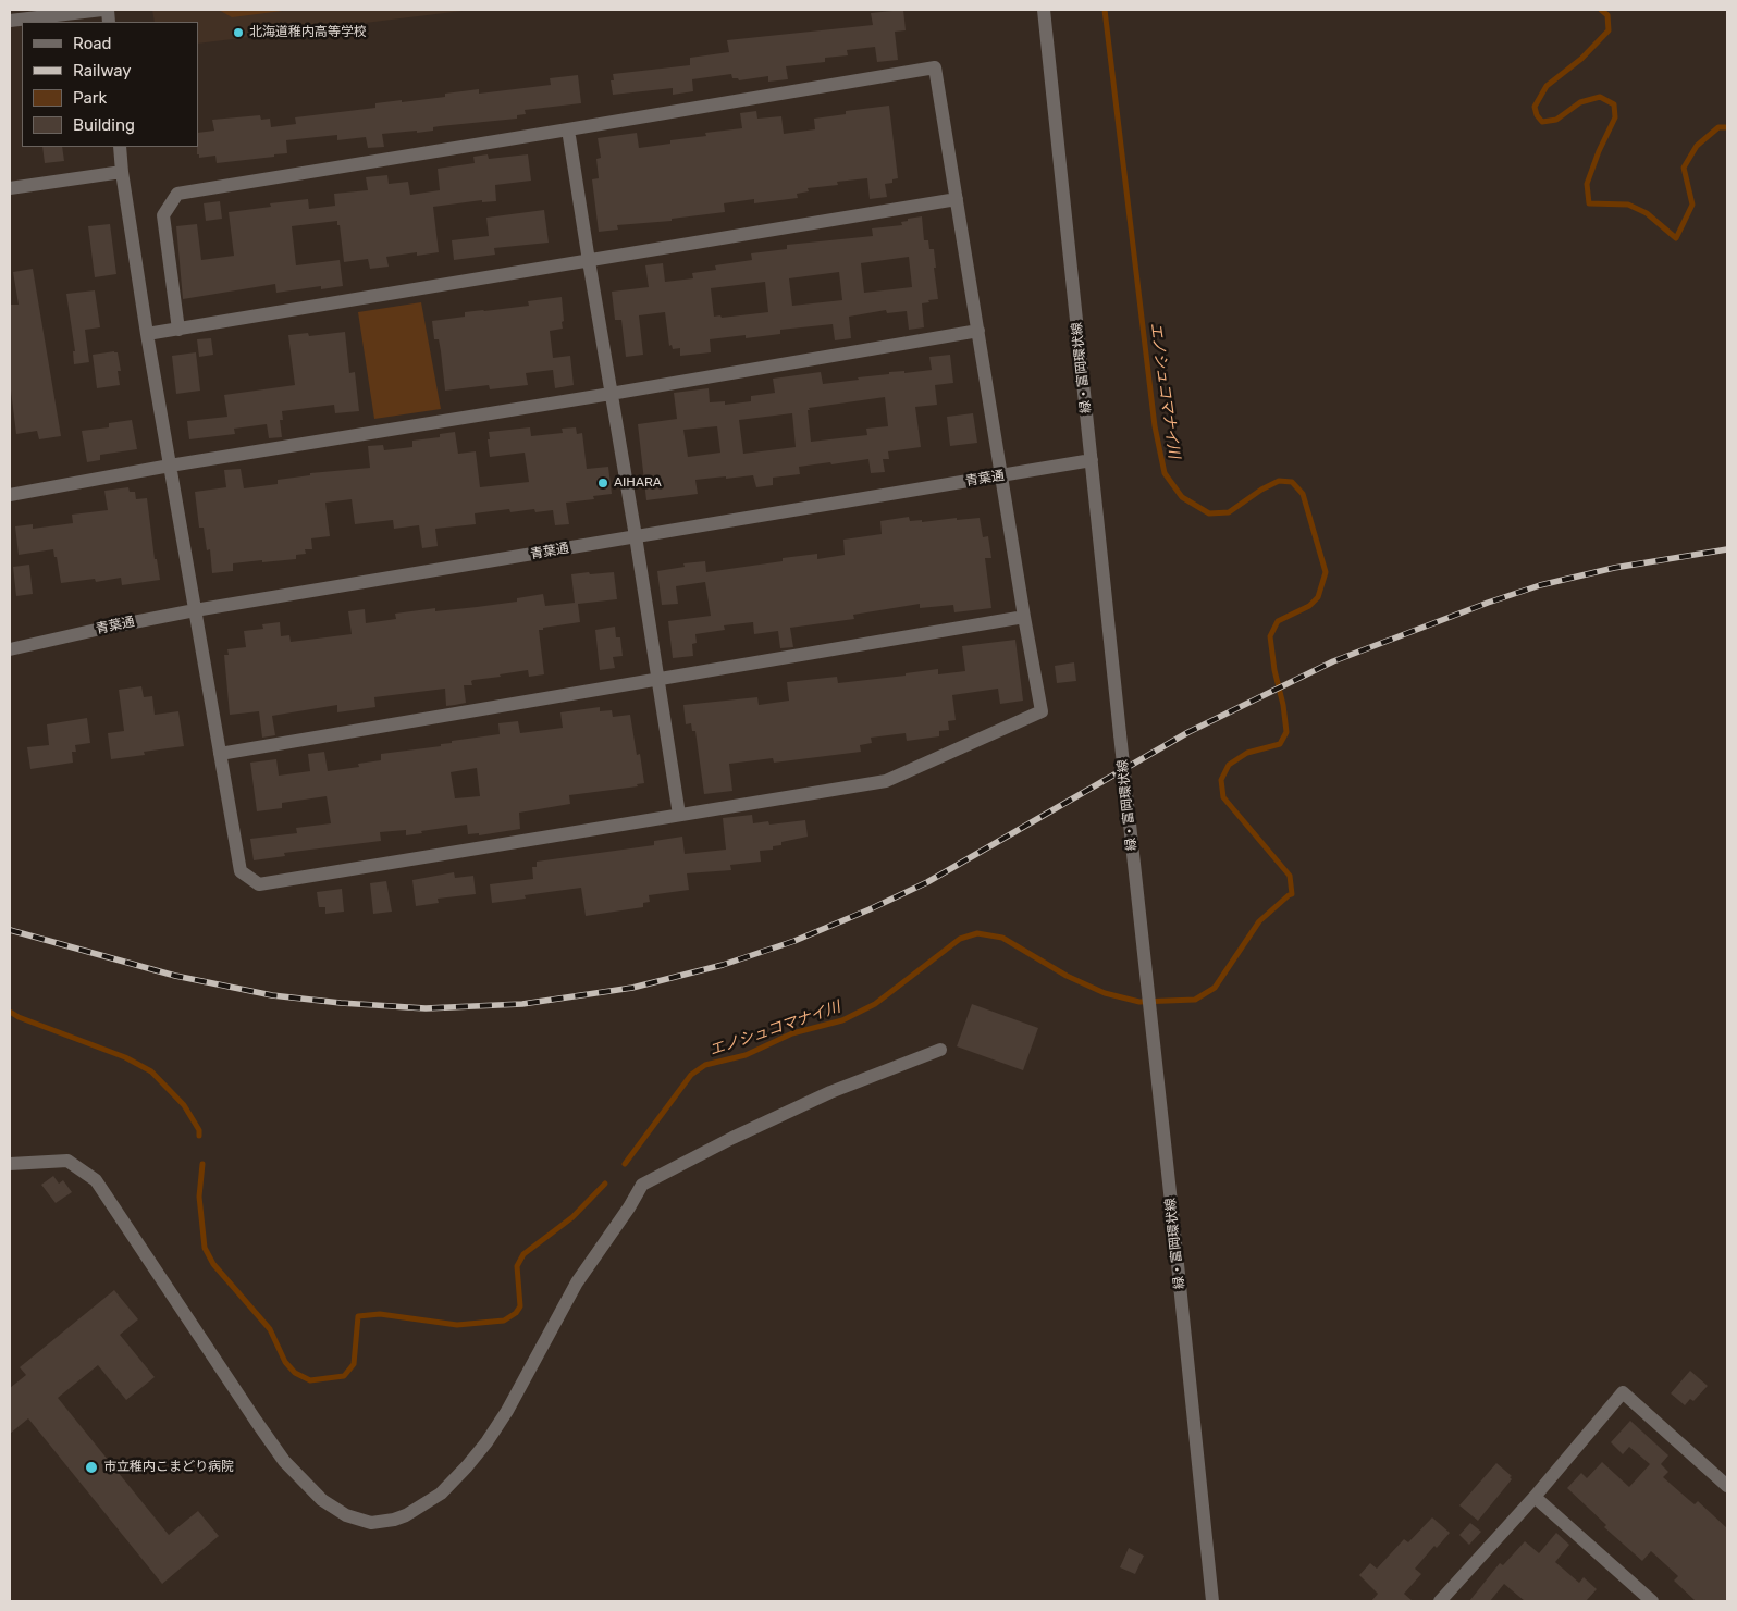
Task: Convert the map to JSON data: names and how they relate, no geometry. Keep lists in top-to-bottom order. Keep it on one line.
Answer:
{"streets":{"street":["緑・富岡環状線","青葉通"]},"crossings":[["緑・富岡環状線","青葉通"]],"water":["エノシュコマナイ川"],"places":["北海道稚内高等学校","AIHARA","市立稚内こまどり病院"],"legend":["Road","Railway","Park","Building"]}
